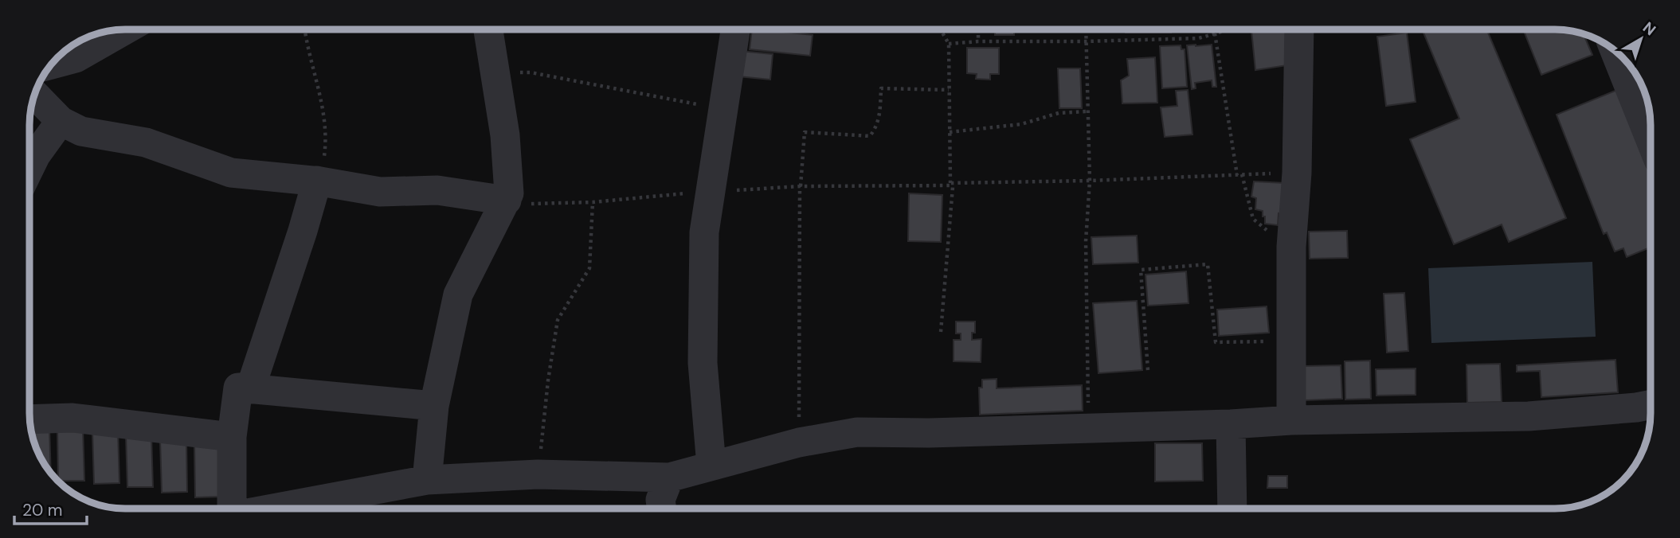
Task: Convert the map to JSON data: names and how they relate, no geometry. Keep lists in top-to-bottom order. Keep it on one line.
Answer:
{"scale_bar":"20 m","north":"top right"}
